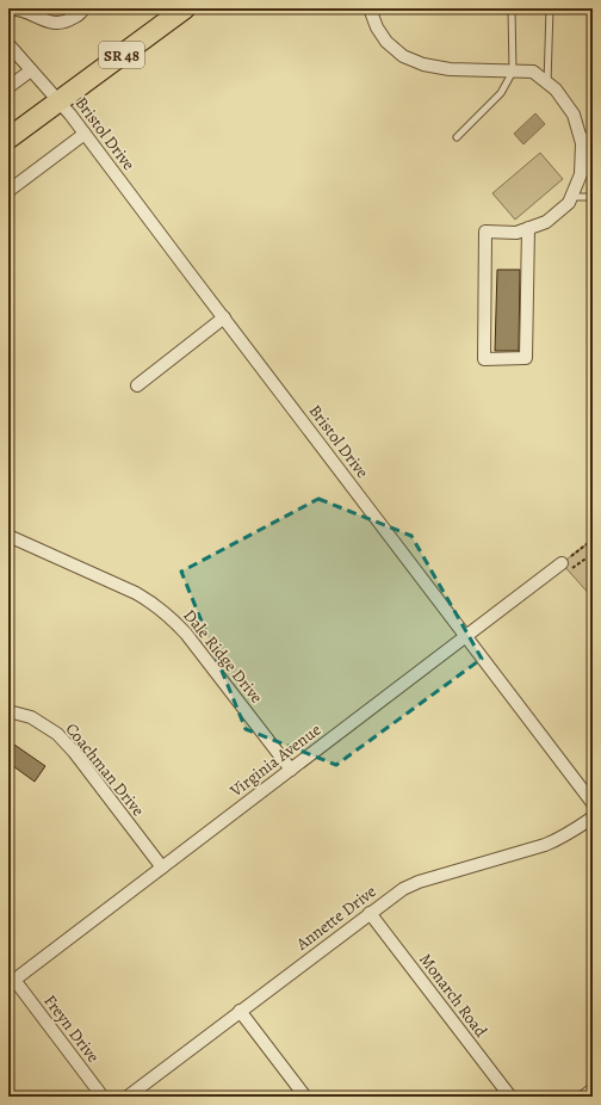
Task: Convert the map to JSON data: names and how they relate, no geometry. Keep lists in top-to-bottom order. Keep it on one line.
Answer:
{"streets":{"main road":["SR 48"],"street":["Bristol Drive","Dale Ridge Drive","Virginia Avenue","Coachman Drive","Annette Drive","Monarch Road","Freyn Drive"]},"crossings":[["SR 48","Bristol Drive"],["Bristol Drive","Virginia Avenue"],["Dale Ridge Drive","Virginia Avenue"],["Virginia Avenue","Coachman Drive"],["Virginia Avenue","Freyn Drive"],["Annette Drive","Monarch Road"]]}
